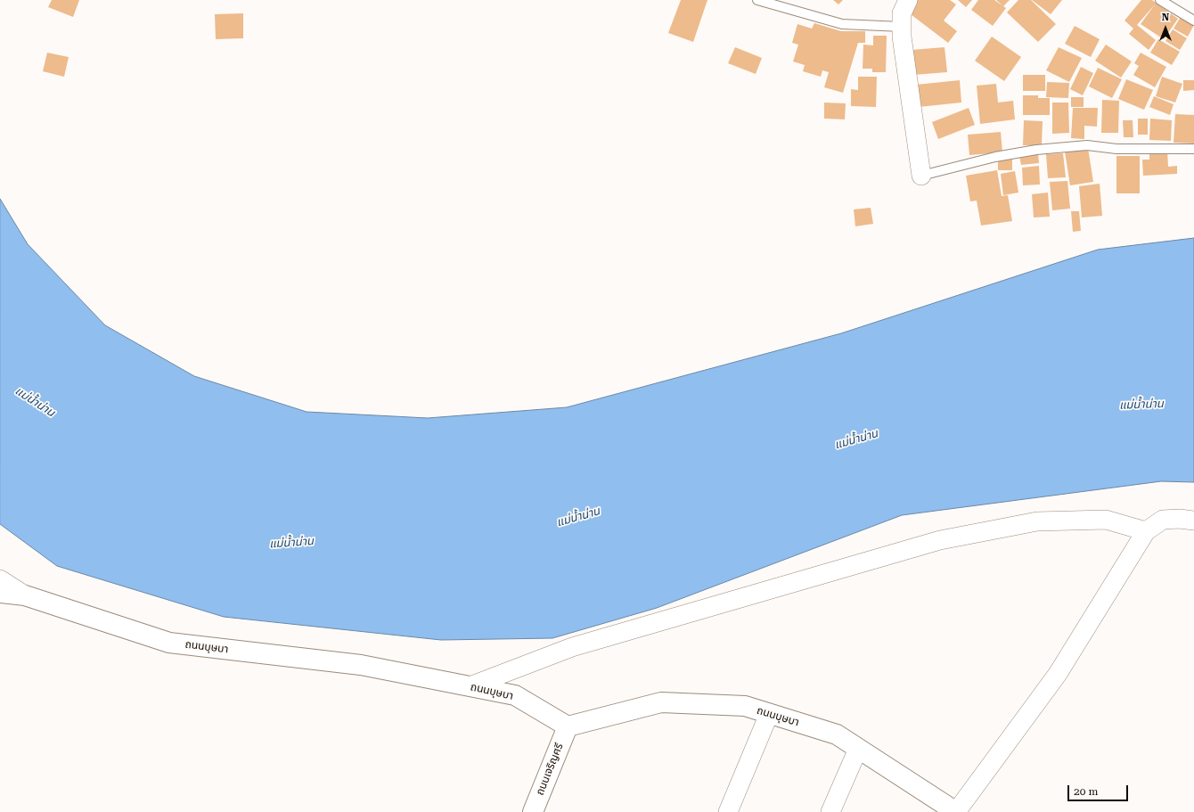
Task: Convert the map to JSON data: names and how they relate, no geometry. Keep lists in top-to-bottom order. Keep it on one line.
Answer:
{"streets":{"main road":["ถนนบุษบา","ถนนเจริญศรี"]},"crossings":[["ถนนบุษบา","ถนนเจริญศรี"]],"water":["แม่น้ำน่าน"],"scale_bar":"20 m","north":"top"}
